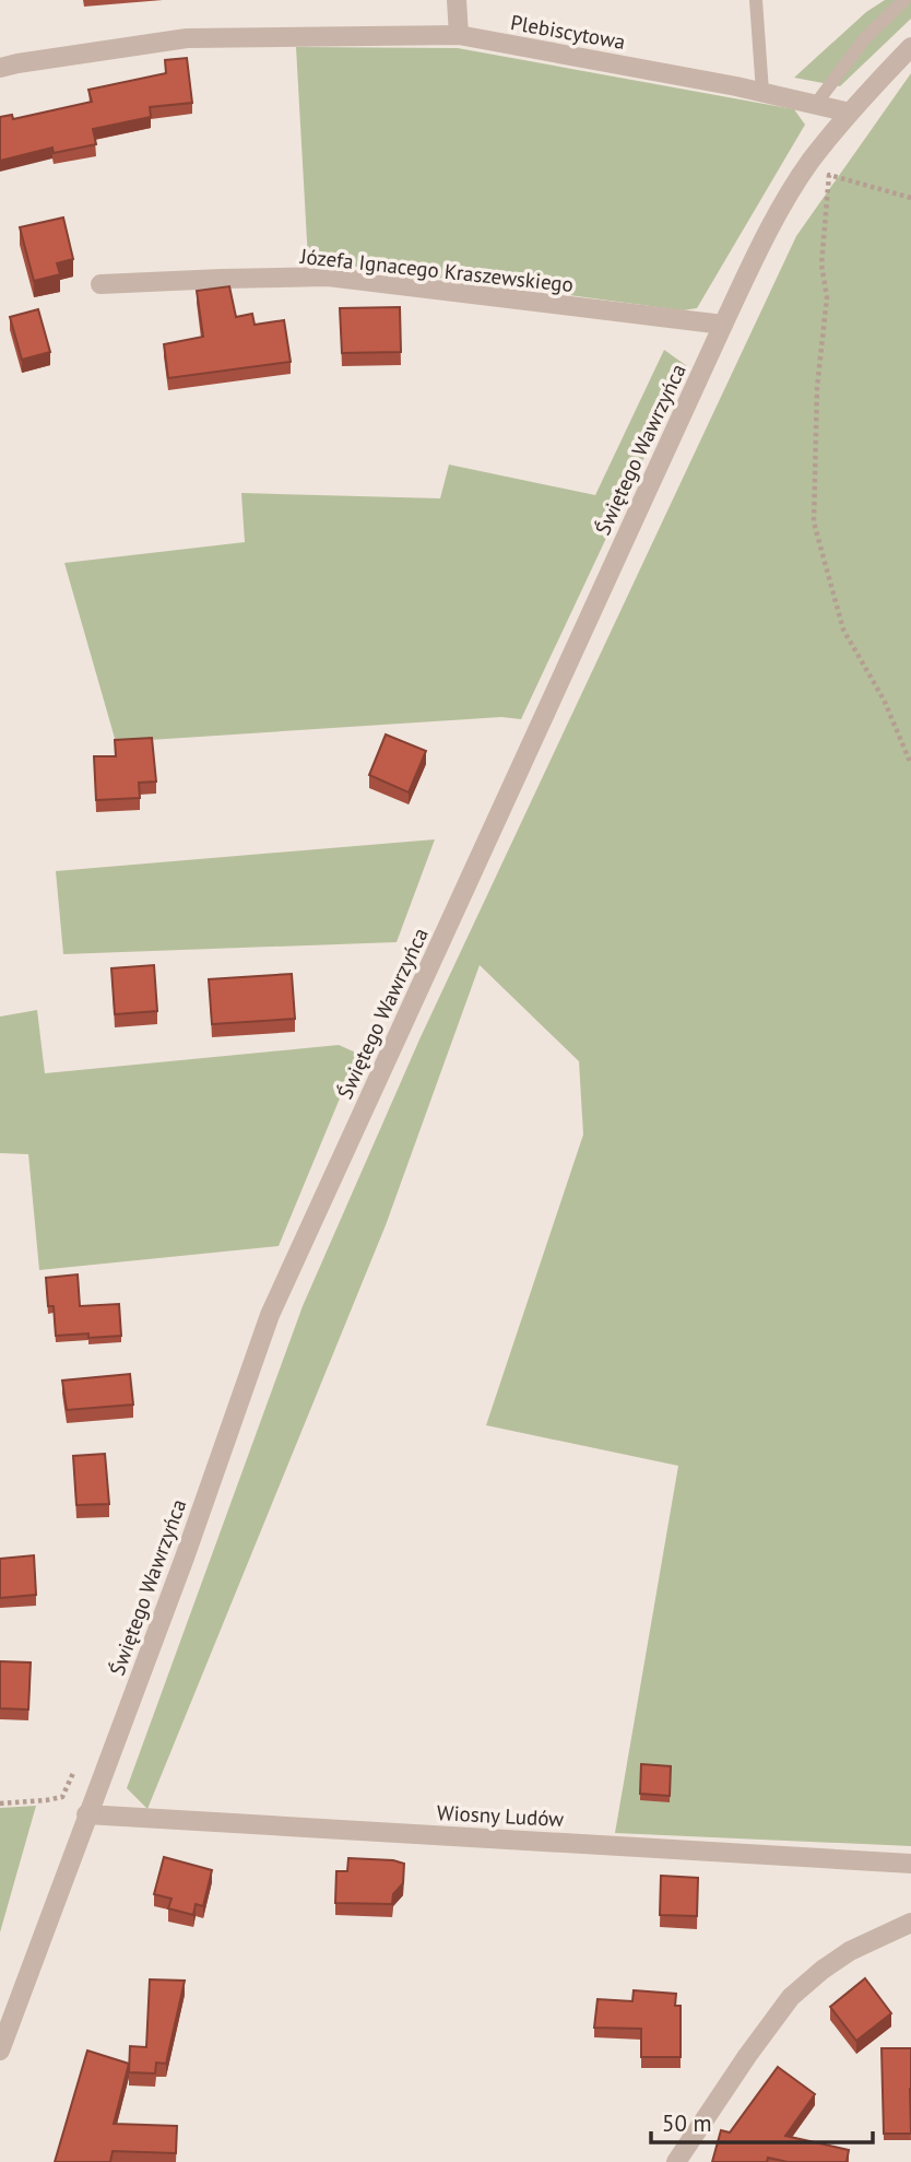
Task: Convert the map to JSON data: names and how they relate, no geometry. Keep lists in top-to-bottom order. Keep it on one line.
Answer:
{"streets":{"street":["Plebiscytowa","Józefa Ignacego Kraszewskiego","Świętego Wawrzyńca","Wiosny Ludów"]},"crossings":[["Plebiscytowa","Świętego Wawrzyńca"],["Józefa Ignacego Kraszewskiego","Świętego Wawrzyńca"],["Świętego Wawrzyńca","Wiosny Ludów"]],"scale_bar":"50 m"}
